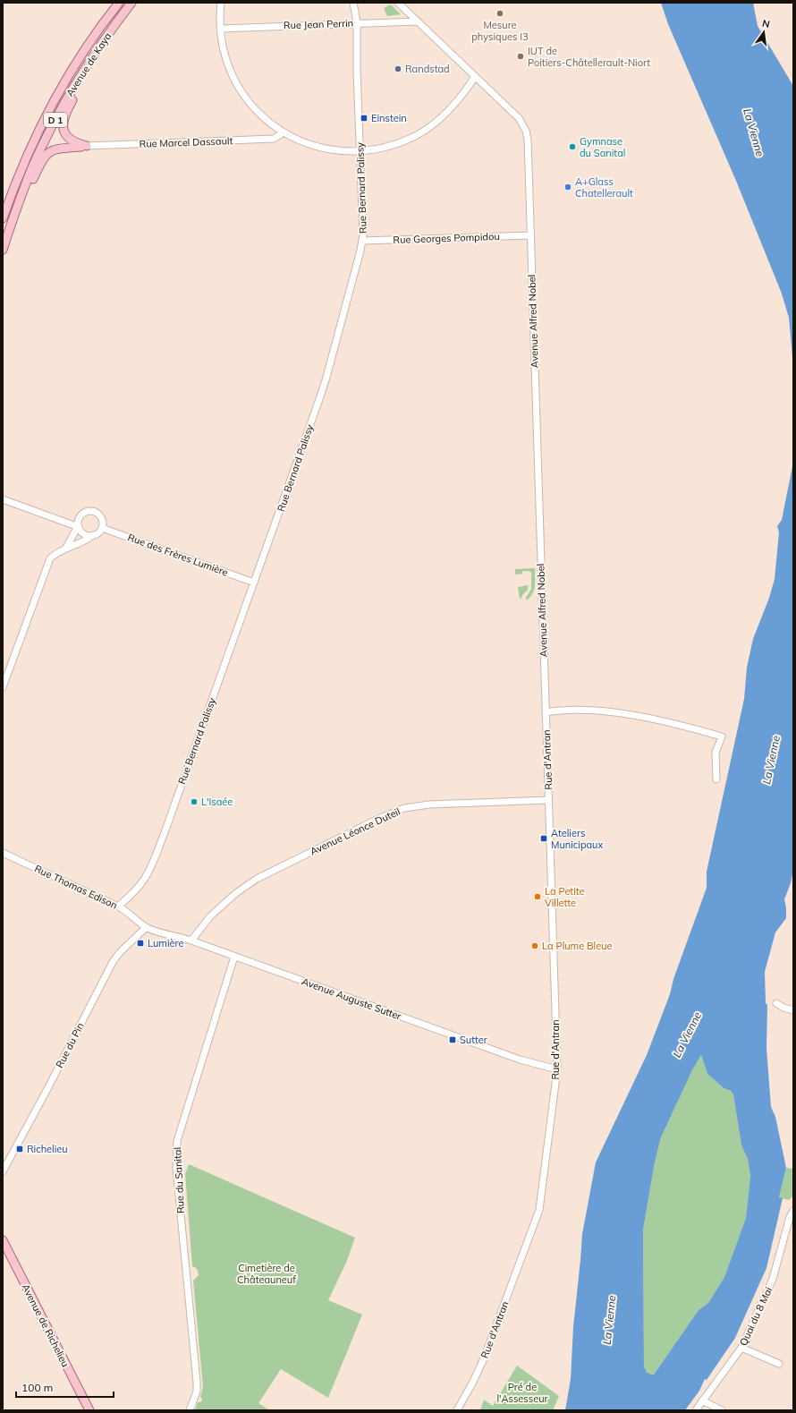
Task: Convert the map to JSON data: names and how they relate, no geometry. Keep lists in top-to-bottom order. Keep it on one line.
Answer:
{"streets":{"main road":["Avenue de Kaya","D 1","Avenue de Richelieu"],"street":["Rue Jean Perrin","Rue Marcel Dassault","Rue Bernard Palissy","Rue Georges Pompidou","Avenue Alfred Nobel","Rue des Frères Lumière","Rue d'Antran","Avenue Léonce Duteil","Rue Thomas Edison","Avenue Auguste Sutter","Rue du Pin","Rue du Sanital","Quai du 8 Mai"]},"crossings":[["Rue Jean Perrin","Rue Bernard Palissy"],["Rue Jean Perrin","Avenue Alfred Nobel"],["Rue Bernard Palissy","Rue Georges Pompidou"],["Rue Bernard Palissy","Rue des Frères Lumière"],["Rue Bernard Palissy","Rue Thomas Edison"],["Rue Georges Pompidou","Avenue Alfred Nobel"],["Avenue Alfred Nobel","Rue d'Antran"],["Rue d'Antran","Avenue Léonce Duteil"],["Rue d'Antran","Avenue Auguste Sutter"],["Avenue Léonce Duteil","Avenue Auguste Sutter"],["Rue Thomas Edison","Avenue Auguste Sutter"],["Rue Thomas Edison","Rue du Pin"],["Avenue Auguste Sutter","Rue du Pin"],["Avenue Auguste Sutter","Rue du Sanital"]],"water":["La Vienne"],"parks":["Cimetière de Châteauneuf","Pré de l'Assesseur"],"places":{"other":["Mesure physiques I3","IUT de Poitiers-Châtellerault-Niort","Randstad","Gymnase du Sanital","A+Glass Chatellerault","L'Isaée","La Petite Villette","La Plume Bleue"],"transit":["Einstein","Ateliers Municipaux","Lumière","Sutter","Richelieu"]},"scale_bar":"100 m","north":"top"}
